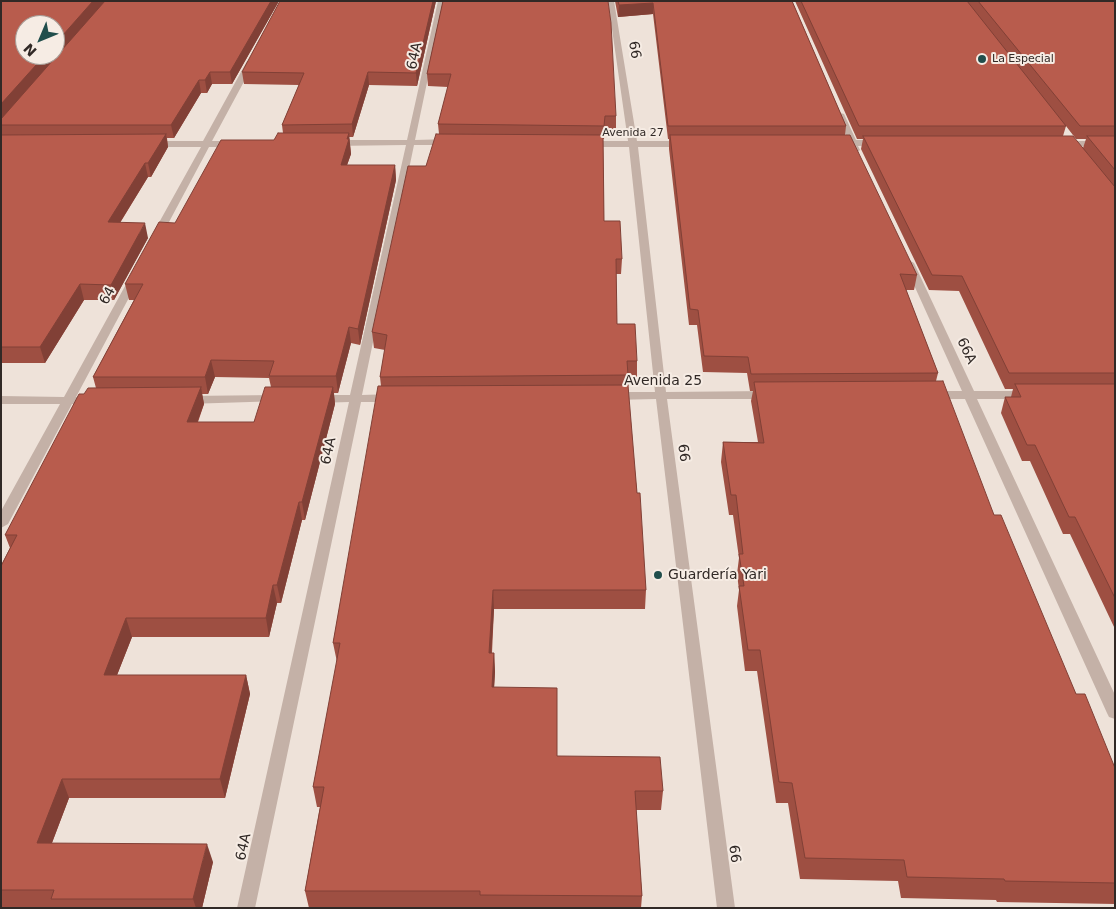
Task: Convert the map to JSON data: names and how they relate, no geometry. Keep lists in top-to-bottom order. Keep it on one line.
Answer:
{"streets":{"street":["66","64A","Avenida 27","64","66A","Avenida 25"]},"crossings":[["66","Avenida 27"],["66","Avenida 25"]],"places":["La Especial","Guardería Yari"],"north":"bottom left"}
